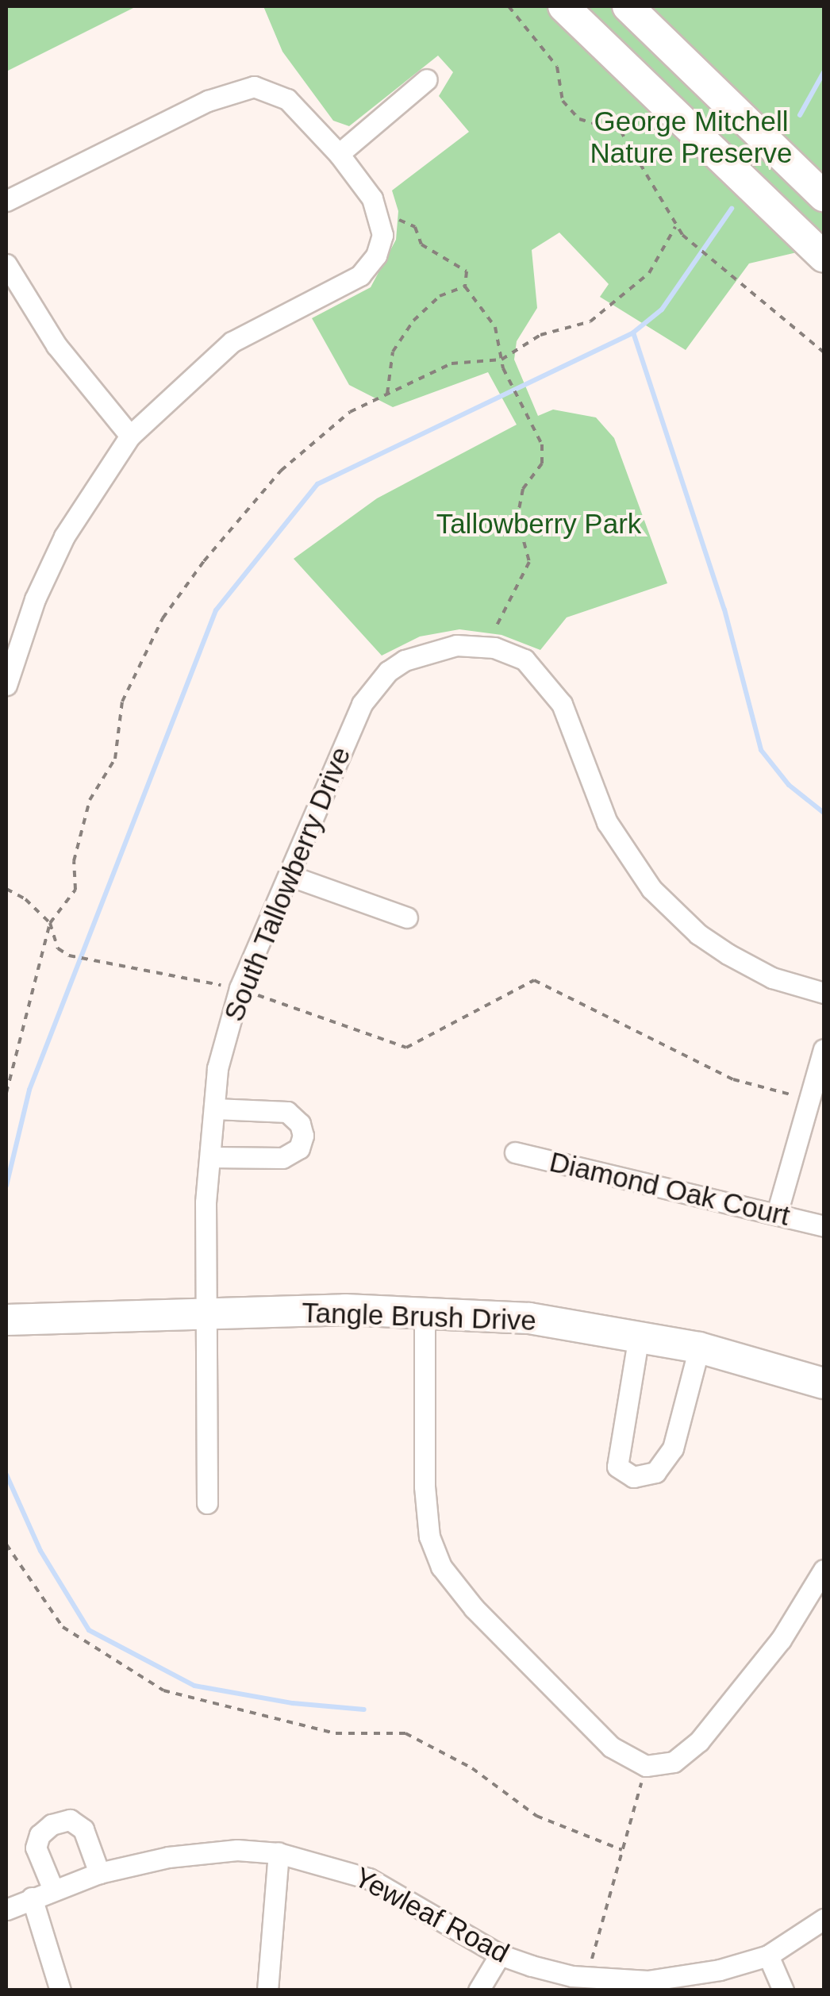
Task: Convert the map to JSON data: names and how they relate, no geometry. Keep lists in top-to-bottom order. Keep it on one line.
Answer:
{"streets":{"street":["South Tallowberry Drive","Diamond Oak Court","Tangle Brush Drive","Yewleaf Road"]},"crossings":[["South Tallowberry Drive","Tangle Brush Drive"]],"parks":["George Mitchell Nature Preserve","Tallowberry Park"]}
